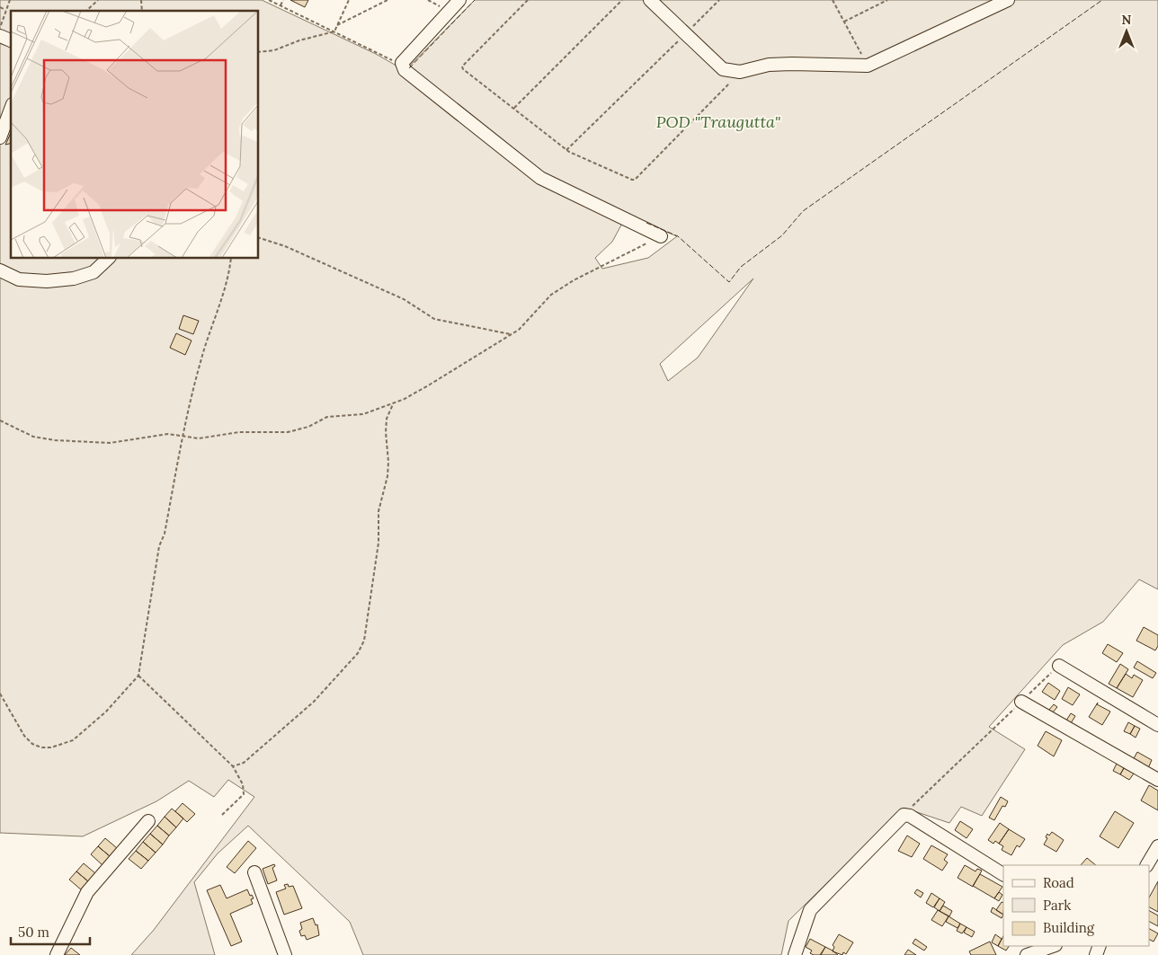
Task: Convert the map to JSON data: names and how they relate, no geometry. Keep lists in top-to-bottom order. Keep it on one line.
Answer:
{"parks":["POD \"Traugutta\""],"legend":["Road","Park","Building"],"scale_bar":"50 m","north":"top"}
